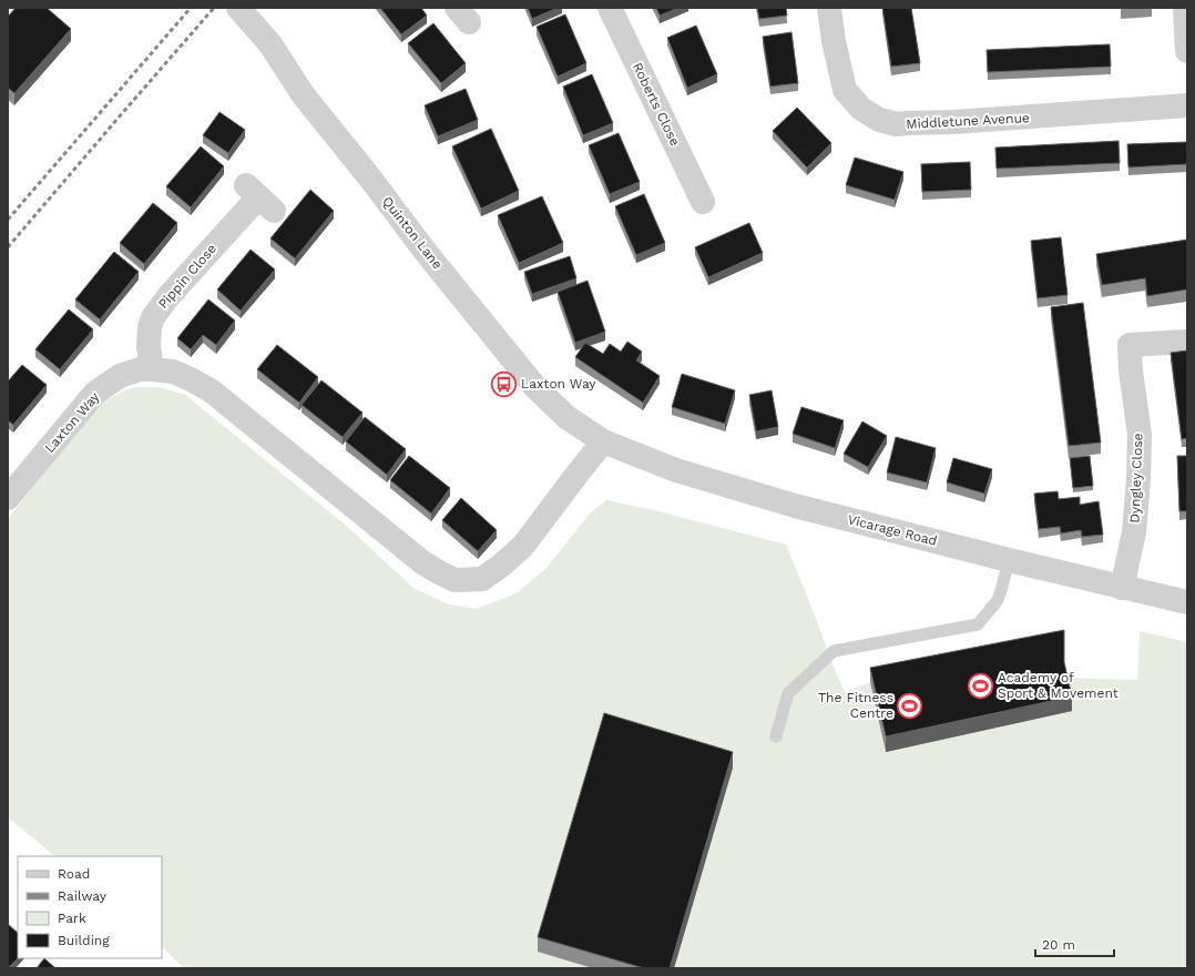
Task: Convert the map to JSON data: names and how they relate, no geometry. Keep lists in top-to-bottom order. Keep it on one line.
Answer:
{"streets":{"street":["Roberts Close","Middletune Avenue","Quinton Lane","Pippin Close","Laxton Way","Dyngley Close","Vicarage Road"]},"crossings":[["Quinton Lane","Laxton Way"],["Quinton Lane","Vicarage Road"],["Pippin Close","Laxton Way"],["Laxton Way","Vicarage Road"],["Dyngley Close","Vicarage Road"]],"places":{"bus stop":["Laxton Way"],"sports":["Academy of Sport & Movement","The Fitness Centre"]},"legend":["Road","Railway","Park","Building"],"scale_bar":"20 m"}
